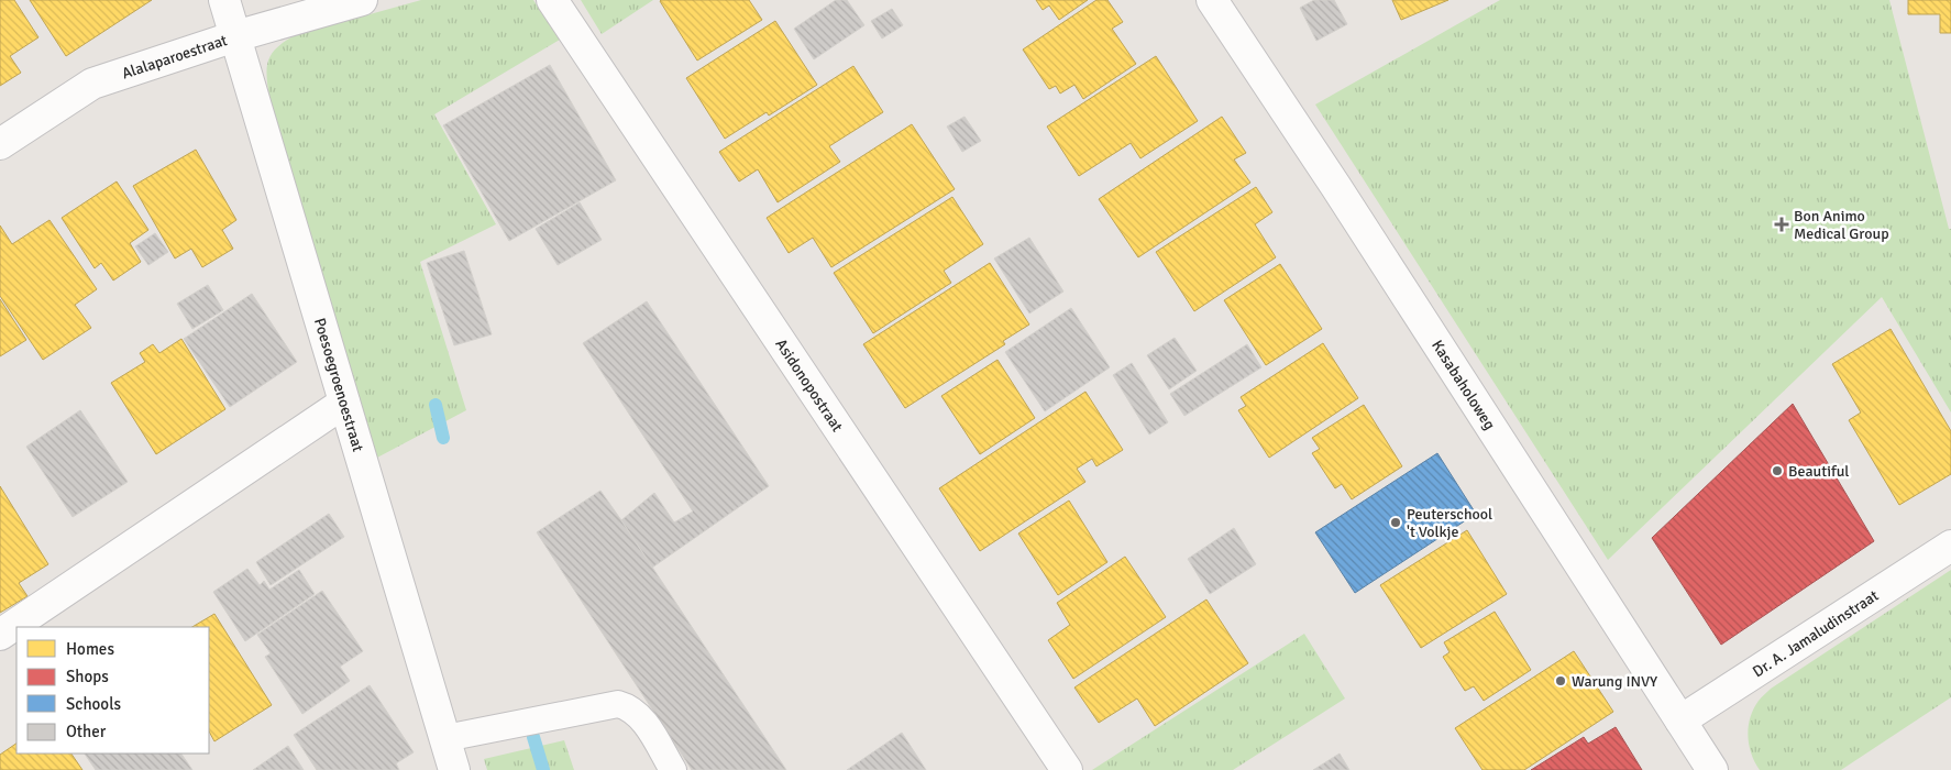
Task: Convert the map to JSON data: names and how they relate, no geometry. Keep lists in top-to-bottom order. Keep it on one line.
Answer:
{"streets":{"street":["Alalaparoestraat","Kasabaholoweg","Poesoegroenoestraat","Asidonopostraat","Dr. A. Jamaludinstraat"]},"crossings":[["Alalaparoestraat","Poesoegroenoestraat"],["Kasabaholoweg","Dr. A. Jamaludinstraat"]],"places":{"health":["Bon Animo Medical Group"],"other":["Beautiful","Peuterschool 't Volkje","Warung INVY"]},"legend":["Homes","Shops","Schools","Other"]}
